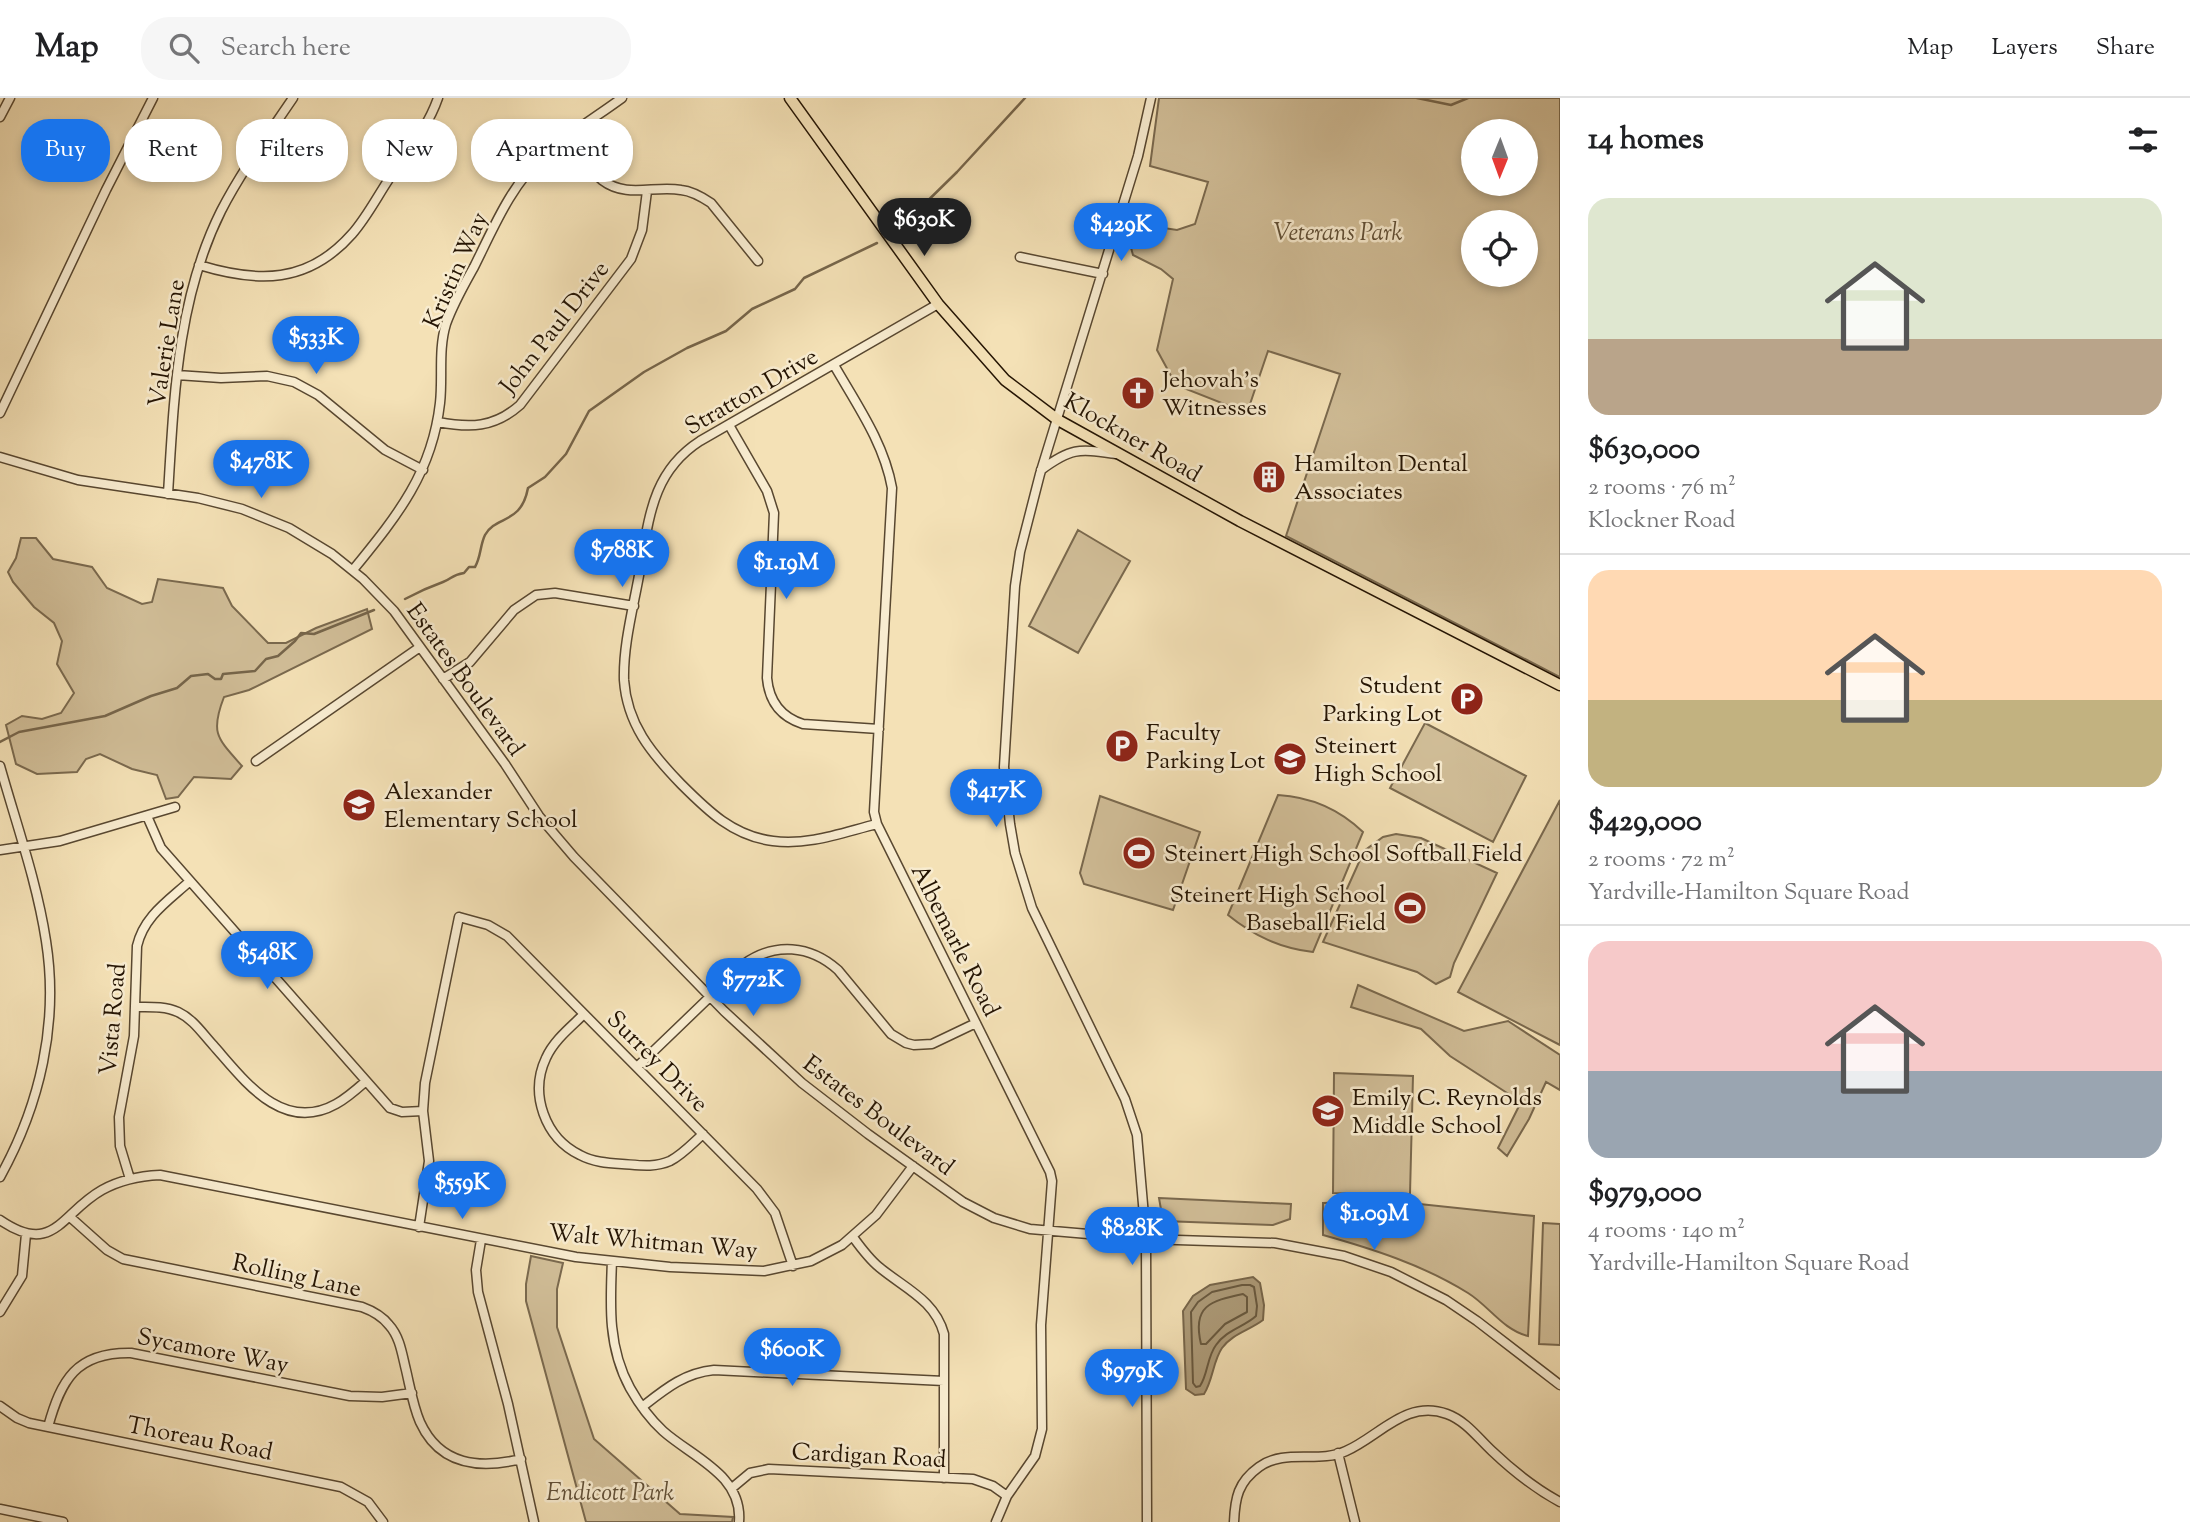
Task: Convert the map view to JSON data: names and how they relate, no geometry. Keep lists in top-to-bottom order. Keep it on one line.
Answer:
{"streets":{"main road":["Klockner Road"],"street":["Kristin Way","John Paul Drive","Valerie Lane","Stratton Drive","Estates Boulevard","Albemarle Road","Vista Road","Surrey Drive","Walt Whitman Way","Rolling Lane","Sycamore Way","Thoreau Road","Cardigan Road"]},"crossings":[["Kristin Way","John Paul Drive"],["Kristin Way","Estates Boulevard"],["Valerie Lane","Estates Boulevard"],["Stratton Drive","Klockner Road"],["Stratton Drive","Albemarle Road"],["Estates Boulevard","Albemarle Road"],["Estates Boulevard","Walt Whitman Way"],["Albemarle Road","Cardigan Road"],["Vista Road","Walt Whitman Way"],["Surrey Drive","Walt Whitman Way"],["Walt Whitman Way","Rolling Lane"],["Rolling Lane","Sycamore Way"],["Sycamore Way","Thoreau Road"]],"parks":["Veterans Park","Endicott Park"],"places":{"church":["Jehovah's Witnesses"],"building":["Hamilton Dental Associates"],"parking":["Student Parking Lot","Faculty Parking Lot"],"school or university":["Steinert High School","Alexander Elementary School","Emily C. Reynolds Middle School"],"sports":["Steinert High School Softball Field","Steinert High School Baseball Field"]},"north":"bottom","page":{"header":"Map","search":"Search here","nav":["Map","Layers","Share"],"heading":"14 homes","chip":["Buy","Rent","Filters","New","Apartment"],"list":[{"name":"$630,000","note":"2 rooms · 76 m² · Klockner Road"},{"name":"$429,000","note":"2 rooms · 72 m² · Yardville-Hamilton Square Road"},{"name":"$979,000","note":"4 rooms · 140 m² · Yardville-Hamilton Square Road"}],"price":["$630K","$429K","$533K","$478K","$788K","$1.19M","$417K","$548K","$772K","$559K","$1.09M","$828K","$600K","$979K"]}}
